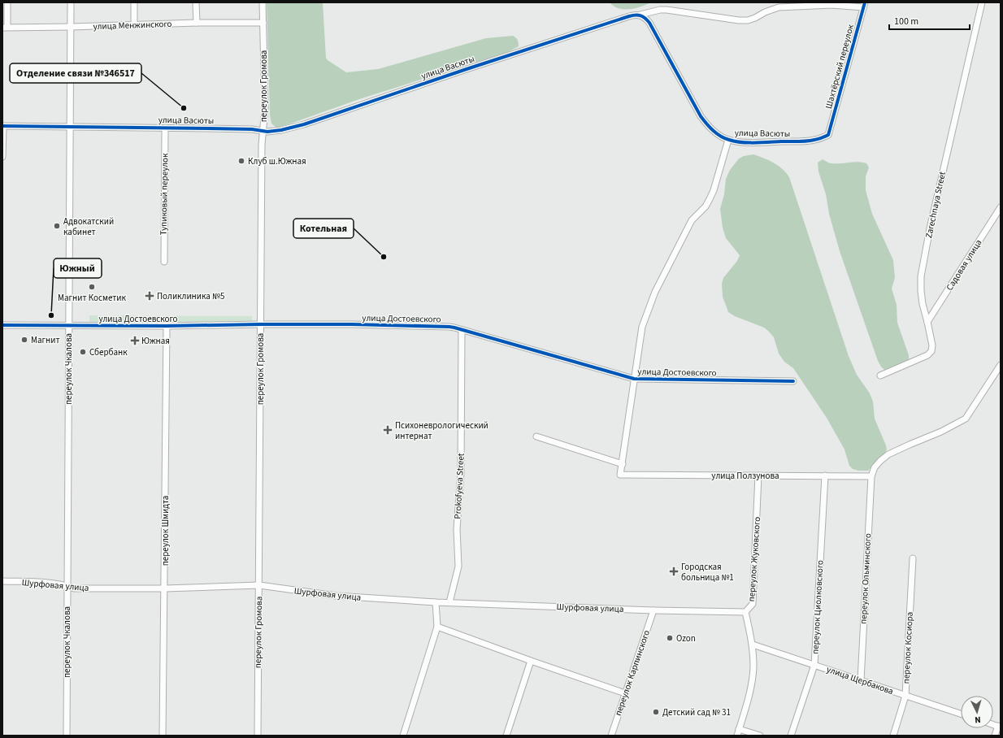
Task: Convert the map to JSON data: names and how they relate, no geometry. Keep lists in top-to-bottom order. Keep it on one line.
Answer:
{"streets":{"street":["улица Менжинского","Шахтёрский переулок","улица Васюты","переулок Громова","Тупиковый переулок","Zarechnaya Street","Садовая улица","улица Достоевского","переулок Чкалова","улица Ползунова","Prokofyeva Street","переулок Шмидта","переулок Жуковского","переулок Ольминского","Шурфовая улица","переулок Циолковского","переулок Косиора","переулок Карпинского","улица Щербакова"]},"crossings":[["улица Менжинского","переулок Громова"],["улица Менжинского","переулок Чкалова"],["Шахтёрский переулок","улица Васюты"],["улица Васюты","переулок Громова"],["улица Васюты","Тупиковый переулок"],["улица Васюты","переулок Чкалова"],["переулок Громова","улица Достоевского"],["переулок Громова","Шурфовая улица"],["Zarechnaya Street","Садовая улица"],["улица Достоевского","переулок Чкалова"],["улица Достоевского","Prokofyeva Street"],["улица Достоевского","переулок Шмидта"],["переулок Чкалова","Шурфовая улица"],["улица Ползунова","переулок Жуковского"],["улица Ползунова","переулок Ольминского"],["улица Ползунова","переулок Циолковского"],["Prokofyeva Street","Шурфовая улица"],["переулок Шмидта","Шурфовая улица"],["переулок Жуковского","улица Щербакова"],["переулок Ольминского","улица Щербакова"],["Шурфовая улица","переулок Карпинского"],["переулок Циолковского","улица Щербакова"],["переулок Косиора","улица Щербакова"]],"places":{"other":["Отделение связи №346517","Клуб ш.Южная","Адвокатский кабинет","Котельная","Магнит Косметик","Южный","Магнит","Сбербанк","Ozon","Детский сад № 31"],"health":["Поликлиника №5","Южная","Психоневрологический интернат","Городская больница №1"]},"scale_bar":"100 m","north":"bottom"}
